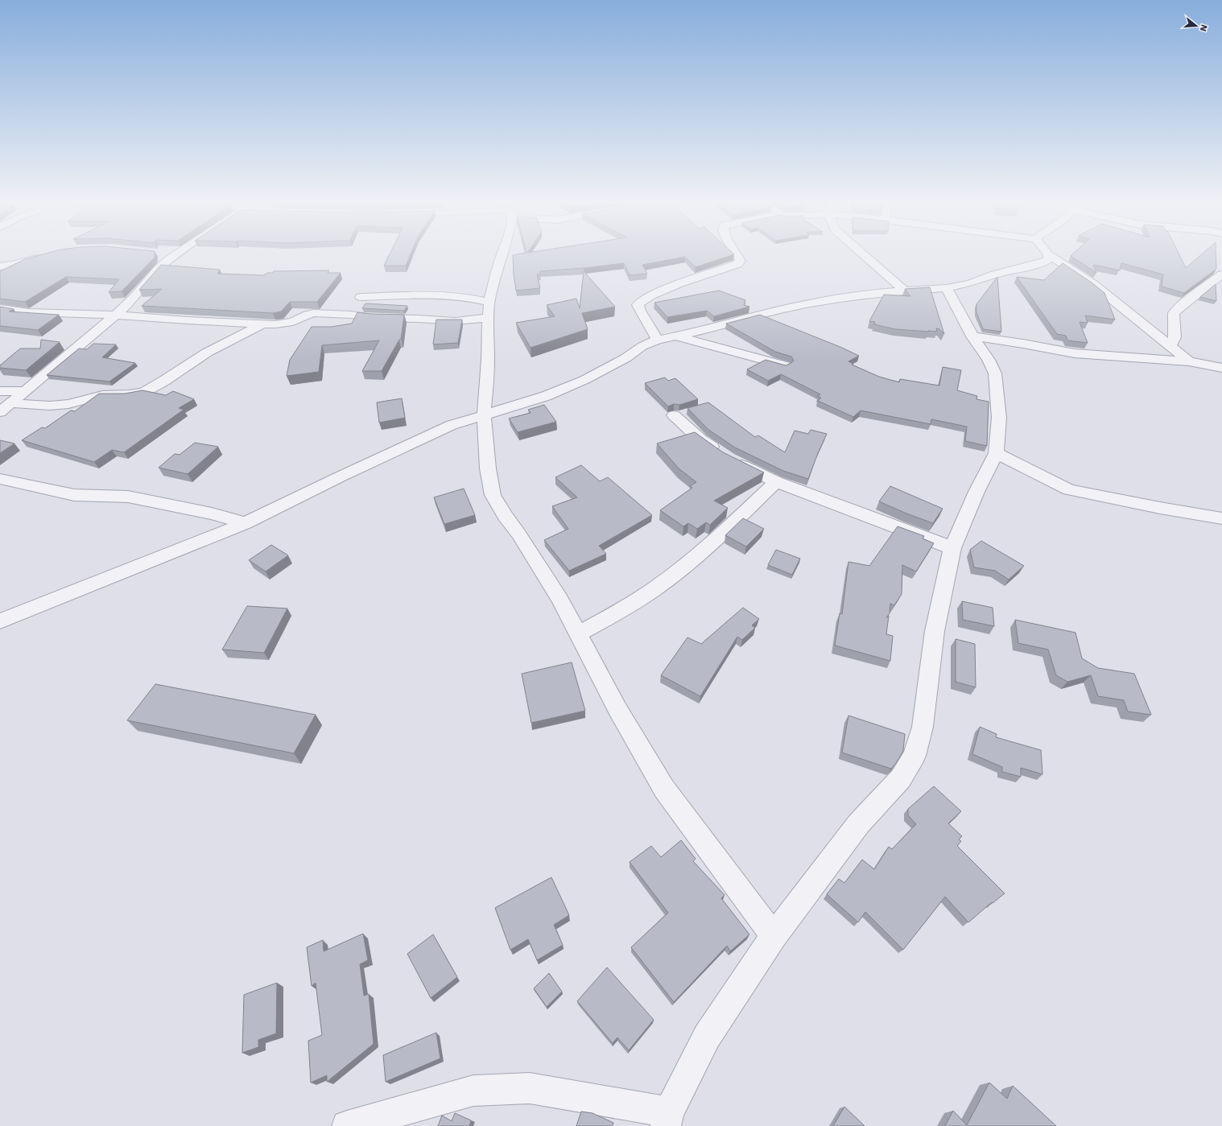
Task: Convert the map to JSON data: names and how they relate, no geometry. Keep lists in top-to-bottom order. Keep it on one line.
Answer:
{"north":"right"}
